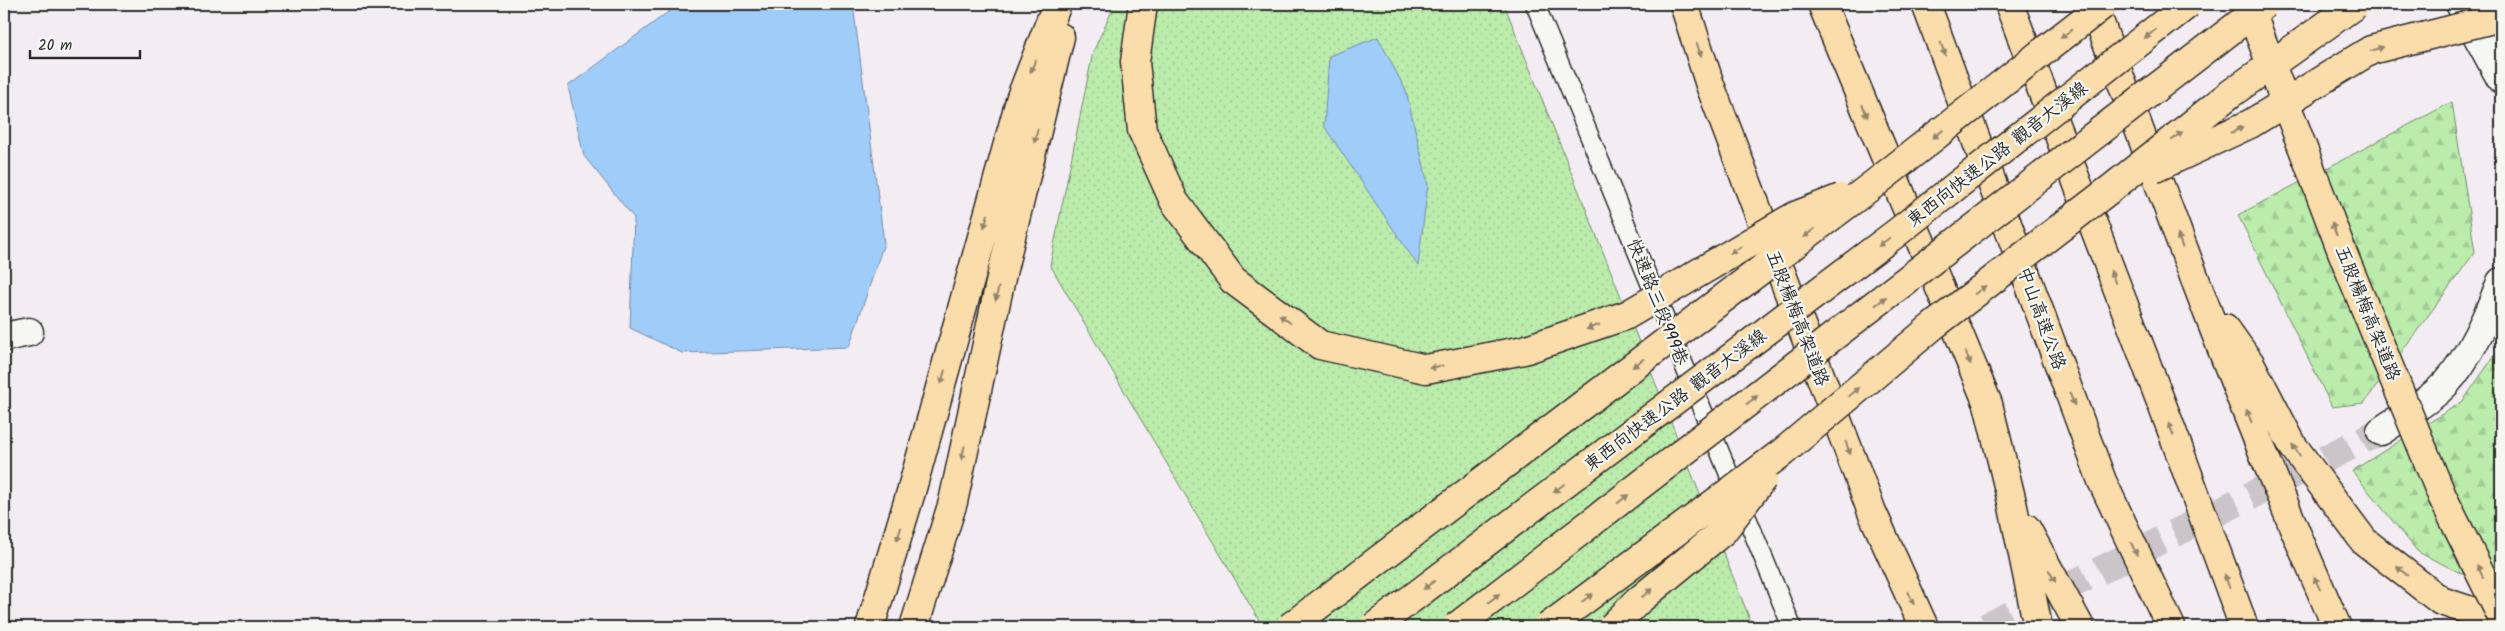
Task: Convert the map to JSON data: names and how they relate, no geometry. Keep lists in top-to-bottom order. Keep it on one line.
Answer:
{"streets":{"highway":["東西向快速公路 觀音大溪線","五股楊梅高架道路","中山高速公路"],"lane":["快速路三段999巷"]},"scale_bar":"20 m"}
